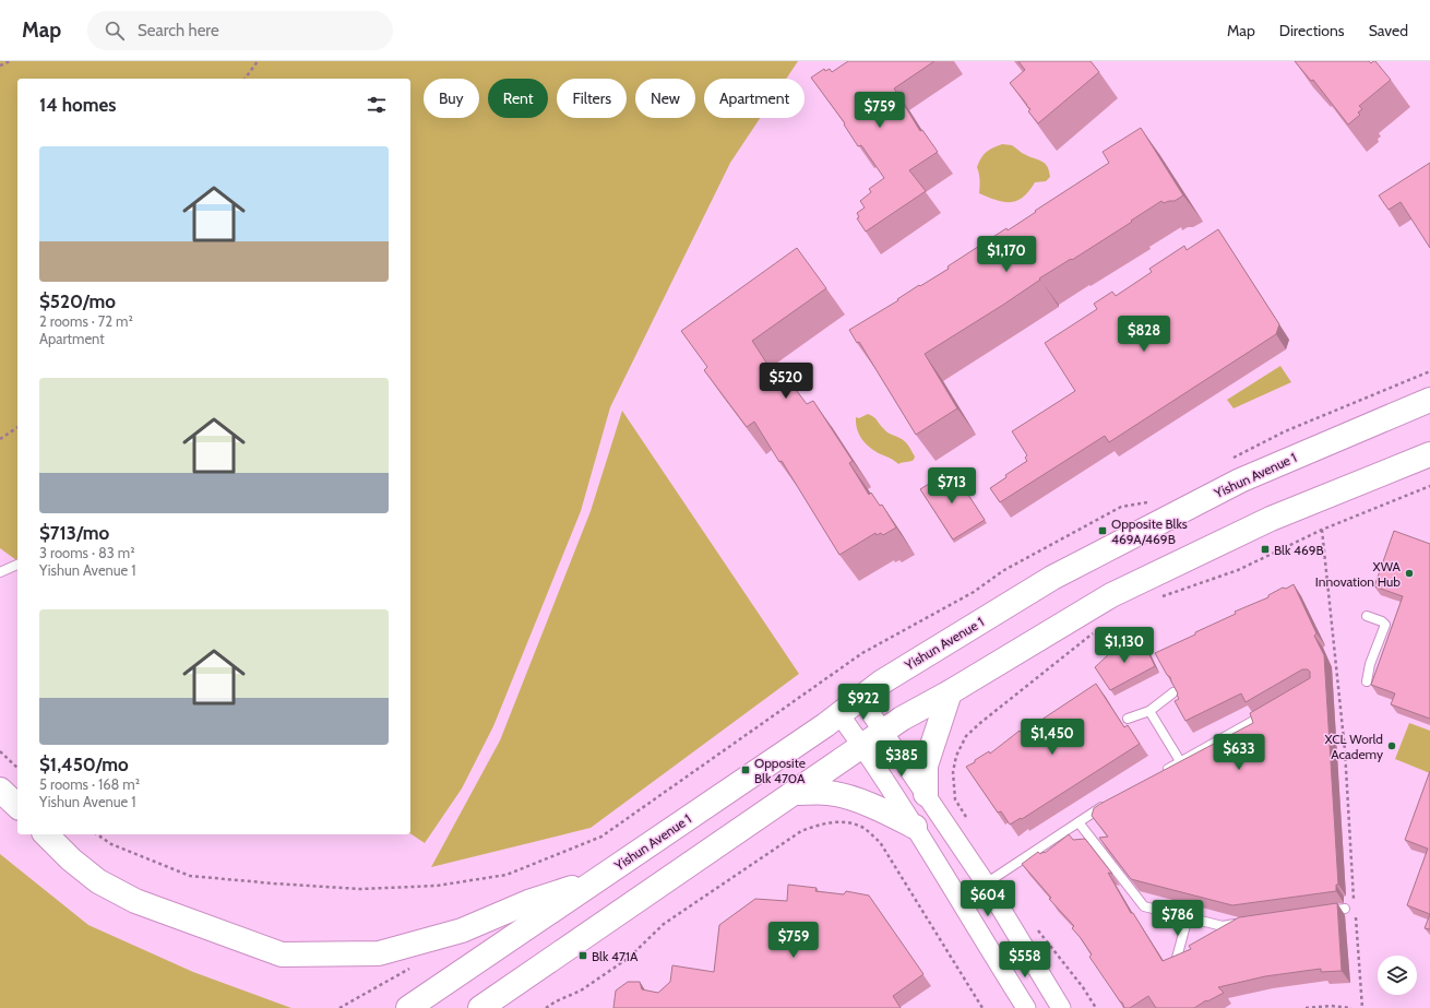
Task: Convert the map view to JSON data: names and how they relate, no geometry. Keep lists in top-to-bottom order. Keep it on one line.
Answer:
{"streets":{"main road":["Yishun Avenue 1"]},"places":{"transit":["Opposite Blks 469A/469B","Blk 469B","Opposite Blk 470A","Blk 471A"],"other":["XWA Innovation Hub","XCL World Academy"]},"page":{"header":"Map","search":"Search here","nav":["Map","Directions","Saved"],"chip":["Buy","Rent","Filters","New","Apartment"],"heading":"14 homes","price":["$759","$1,170","$828","$520","$713","$1,130","$922","$1,450","$633","$385","$604","$786","$759","$558"],"list":[{"name":"$520/mo","note":"2 rooms · 72 m² · Apartment"},{"name":"$713/mo","note":"3 rooms · 83 m² · Yishun Avenue 1"},{"name":"$1,450/mo","note":"5 rooms · 168 m² · Yishun Avenue 1"}]}}
